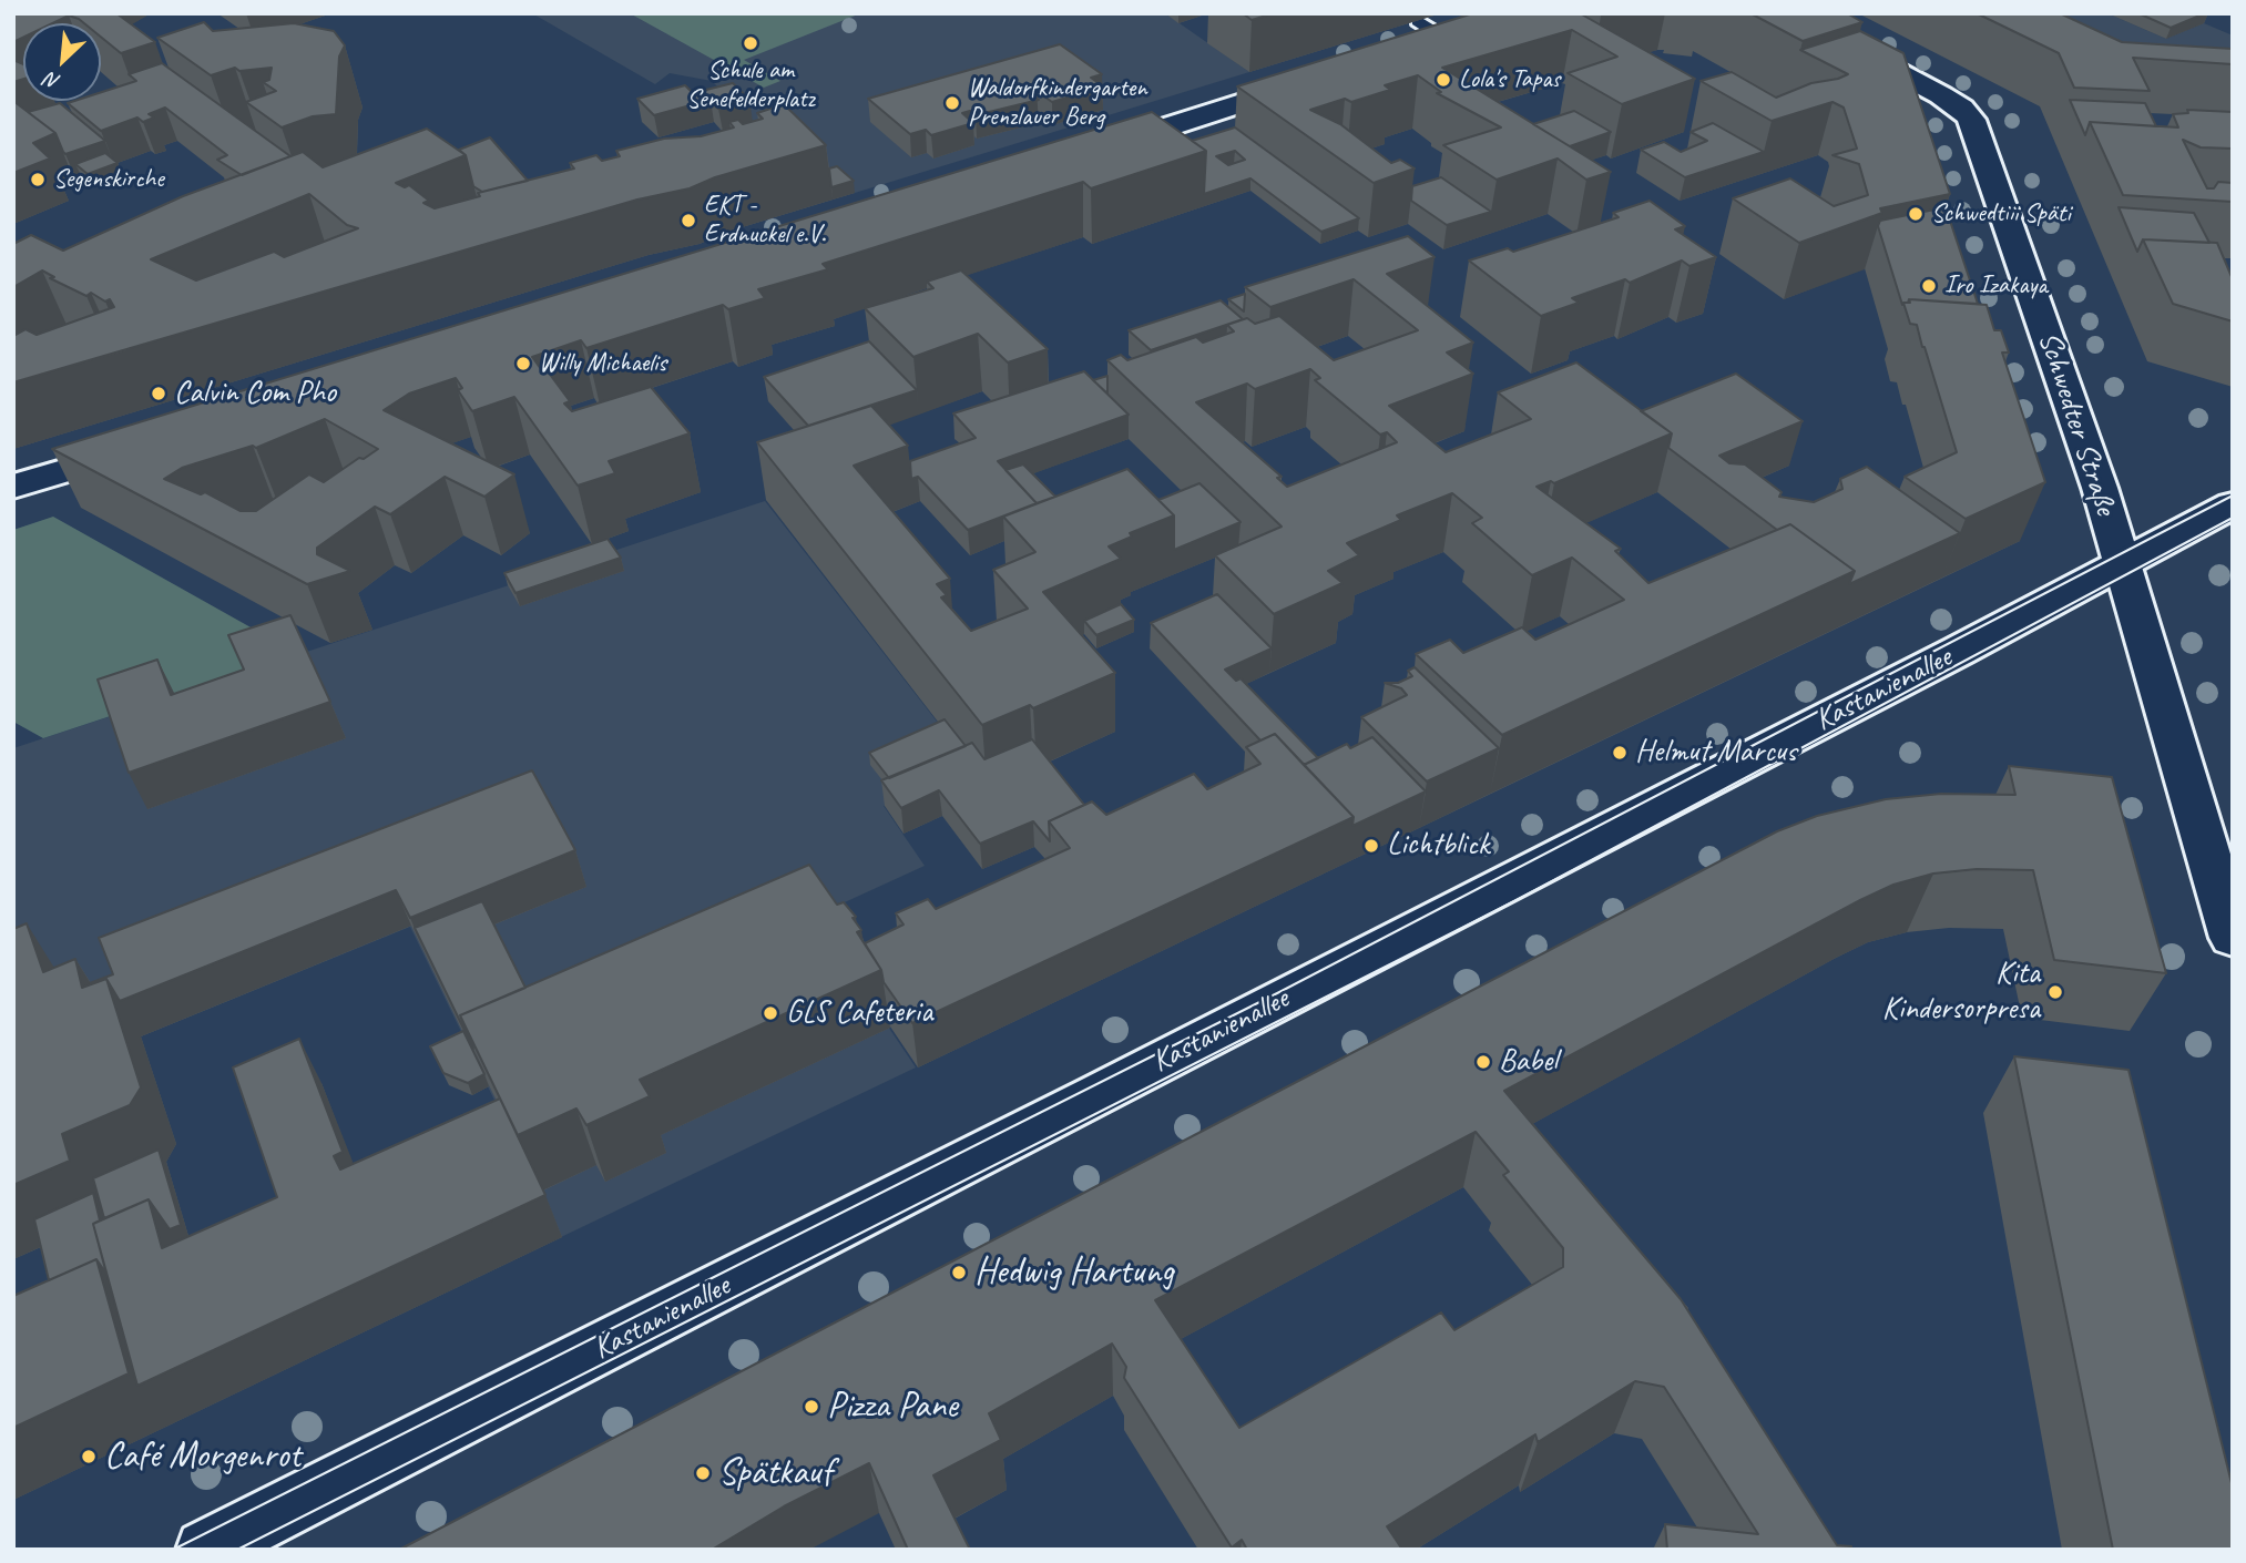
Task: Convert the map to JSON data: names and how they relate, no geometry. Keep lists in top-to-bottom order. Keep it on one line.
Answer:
{"streets":{"street":["Schwedter Straße","Kastanienallee"]},"crossings":[["Schwedter Straße","Kastanienallee"]],"places":["Schule am Senefelderplatz","Lola's Tapas","Waldorfkindergarten Prenzlauer Berg","Segenskirche","Schwedtiii Späti","EKT - Erdnuckel e.V.","Iro Izakaya","Willy Michaelis","Calvin Com Pho","Helmut Marcus","Lichtblick","Kita Kindersorpresa","GLS Cafeteria","Babel","Hedwig Hartung","Pizza Pane","Café Morgenrot","Spätkauf"],"north":"bottom left"}
